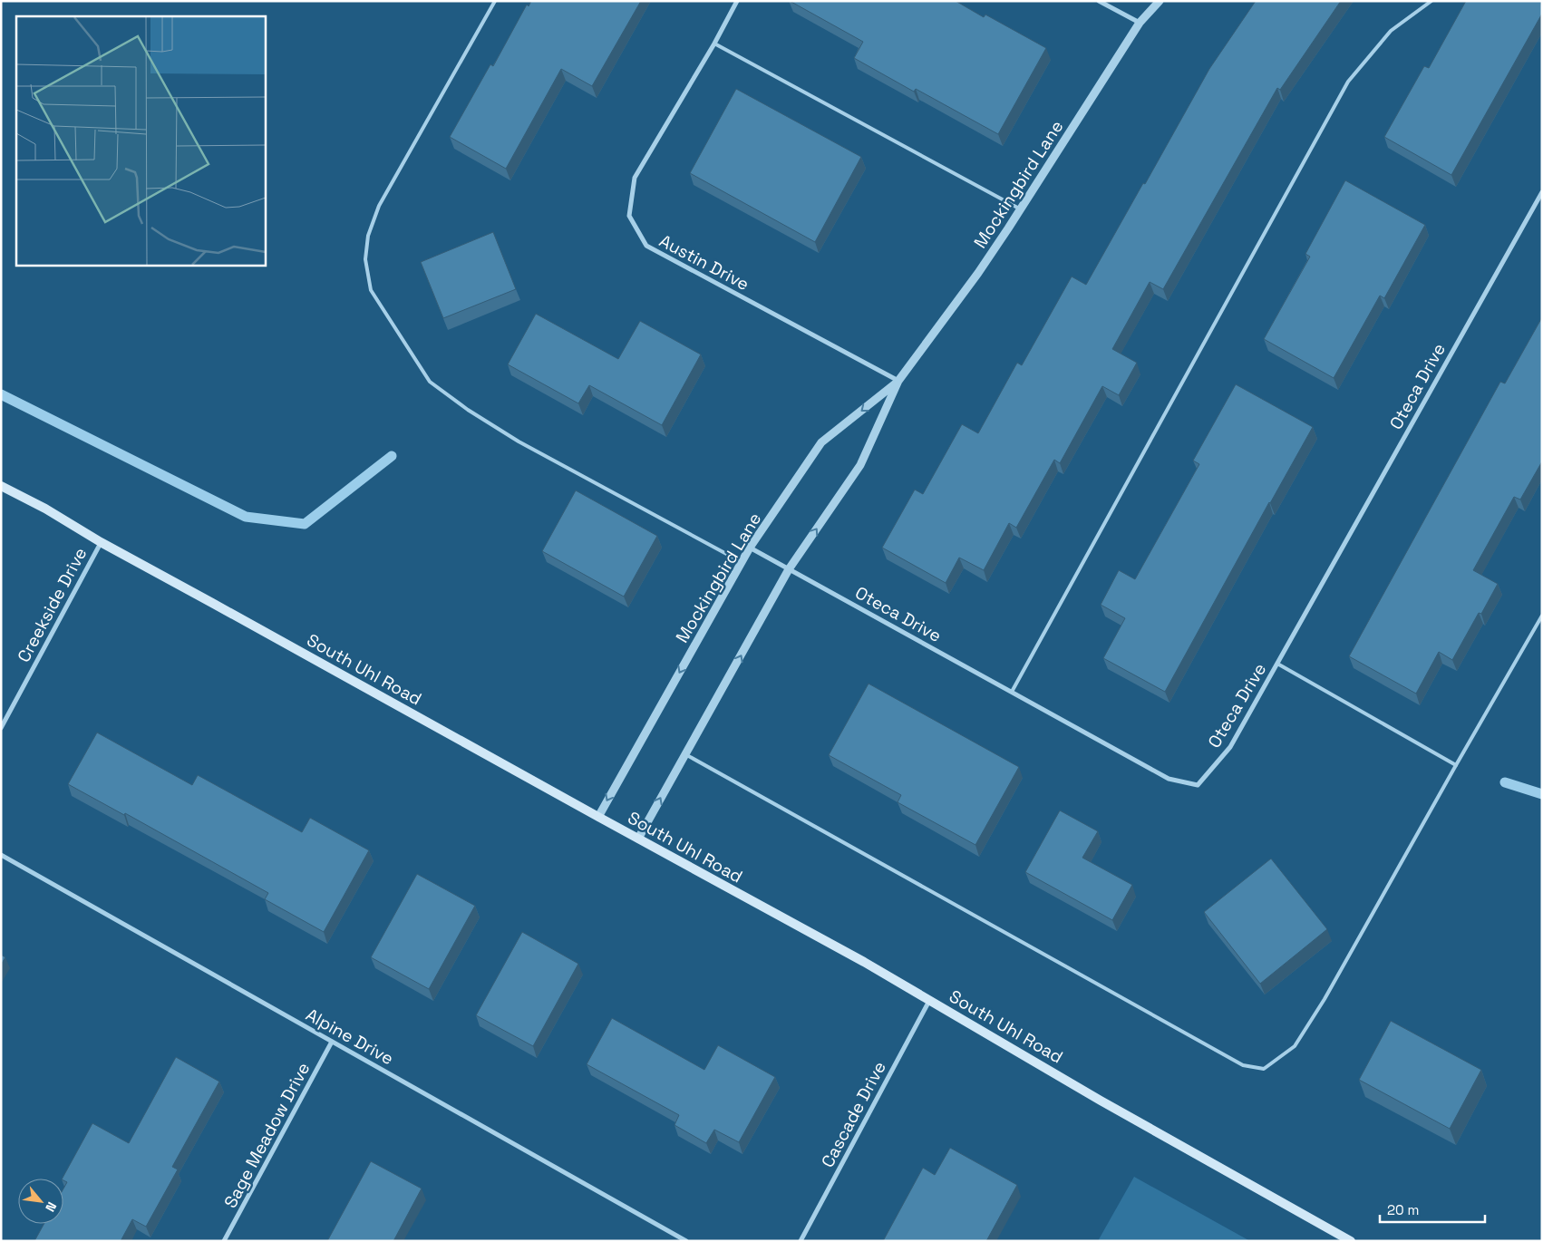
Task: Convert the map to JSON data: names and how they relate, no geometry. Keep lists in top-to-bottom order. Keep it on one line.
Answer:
{"streets":{"main road":["South Uhl Road"],"street":["Mockingbird Lane","Austin Drive","Oteca Drive","Creekside Drive","Alpine Drive","Cascade Drive","Sage Meadow Drive"]},"crossings":[["Mockingbird Lane","Austin Drive"],["Mockingbird Lane","Oteca Drive"],["Mockingbird Lane","South Uhl Road"],["Creekside Drive","South Uhl Road"],["South Uhl Road","Cascade Drive"],["Alpine Drive","Sage Meadow Drive"]],"scale_bar":"20 m","north":"bottom right"}
